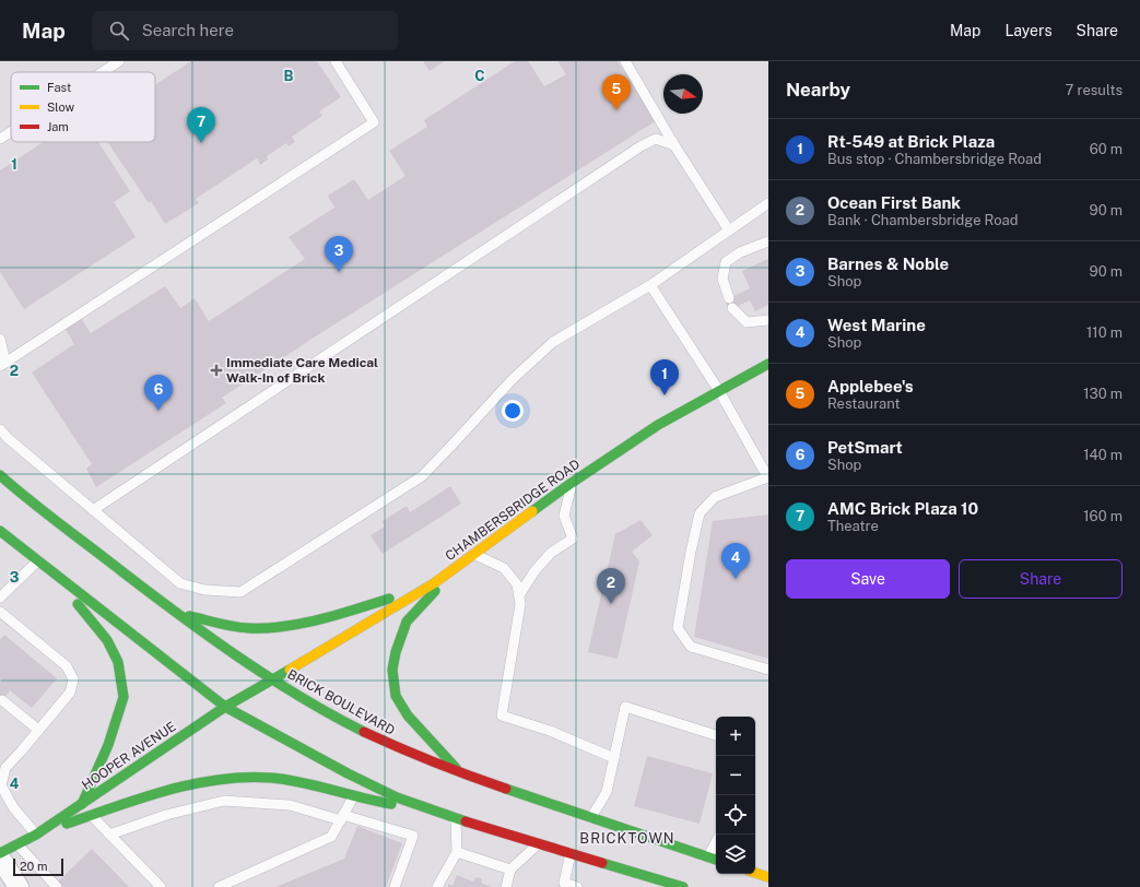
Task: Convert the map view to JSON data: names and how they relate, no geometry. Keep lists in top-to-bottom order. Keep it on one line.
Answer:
{"streets":{"main road":["CHAMBERSBRIDGE ROAD","BRICK BOULEVARD","HOOPER AVENUE"]},"crossings":[["CHAMBERSBRIDGE ROAD","BRICK BOULEVARD"],["CHAMBERSBRIDGE ROAD","HOOPER AVENUE"],["BRICK BOULEVARD","HOOPER AVENUE"]],"districts":["BRICKTOWN"],"places":{"health":["Immediate Care Medical Walk-In of Brick"]},"legend":["Fast","Slow","Jam"],"scale_bar":"20 m","north":"right","page":{"header":"Map","search":"Search here","nav":["Map","Layers","Share"],"heading":["Nearby","7 results"],"pins":["5","7","3","1","6","4","2"],"list":[{"mark":"1","name":"Rt-549 at Brick Plaza","note":"Bus stop · Chambersbridge Road","value":"60 m"},{"mark":"2","name":"Ocean First Bank","note":"Bank · Chambersbridge Road","value":"90 m"},{"mark":"3","name":"Barnes & Noble","note":"Shop","value":"90 m"},{"mark":"4","name":"West Marine","note":"Shop","value":"110 m"},{"mark":"5","name":"Applebee's","note":"Restaurant","value":"130 m"},{"mark":"6","name":"PetSmart","note":"Shop","value":"140 m"},{"mark":"7","name":"AMC Brick Plaza 10","note":"Theatre","value":"160 m"}],"buttons":["Save","Share"],"map_buttons":["+","−"],"scale":"20 m"},"grid":{"columns":["B","C"],"rows":["1","2","3","4"]}}
